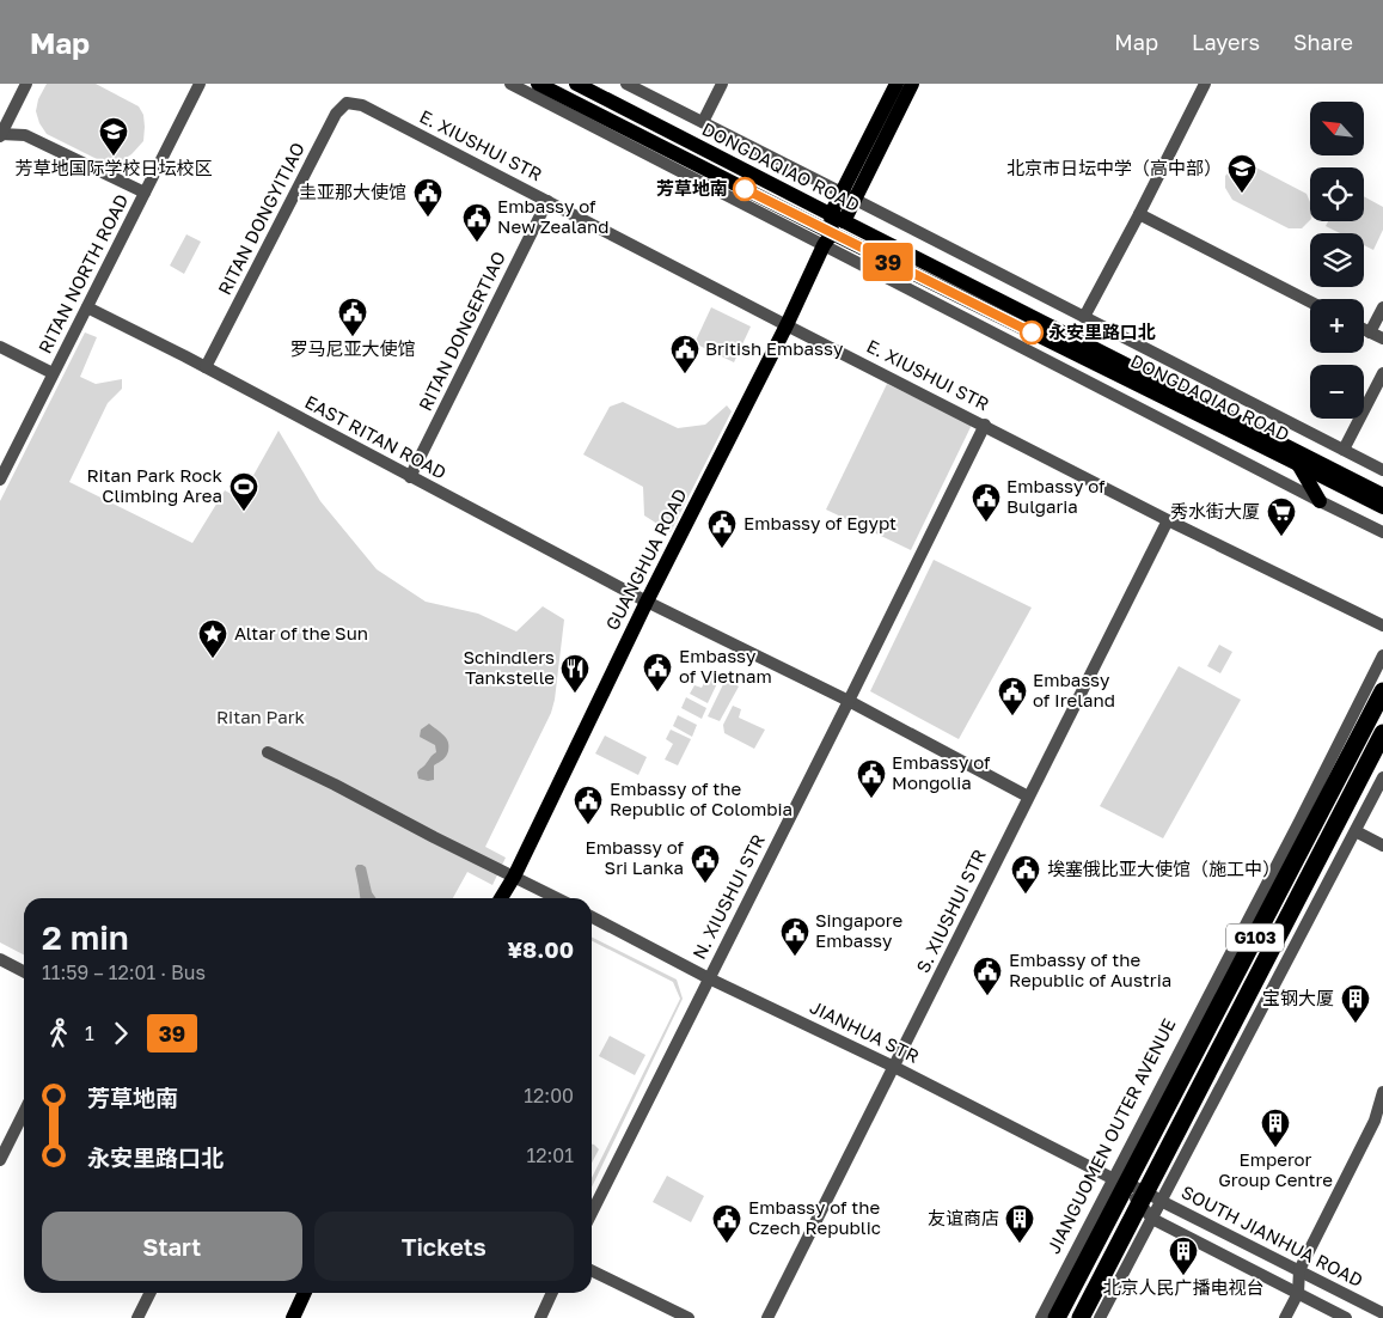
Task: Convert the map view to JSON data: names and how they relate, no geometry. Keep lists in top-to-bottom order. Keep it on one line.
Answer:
{"streets":{"highway":["G103","JIANGUOMEN OUTER AVENUE"],"main road":["DONGDAQIAO ROAD","GUANGHUA ROAD"],"street":["E. XIUSHUI STR","RITAN DONGYITIAO","RITAN NORTH ROAD","RITAN DONGERTIAO","EAST RITAN ROAD","N. XIUSHUI STR","S. XIUSHUI STR","JIANHUA STR","SOUTH JIANHUA ROAD"]},"crossings":[["E. XIUSHUI STR","RITAN DONGYITIAO"],["E. XIUSHUI STR","RITAN DONGERTIAO"],["E. XIUSHUI STR","GUANGHUA ROAD"],["E. XIUSHUI STR","N. XIUSHUI STR"],["E. XIUSHUI STR","S. XIUSHUI STR"],["DONGDAQIAO ROAD","GUANGHUA ROAD"],["RITAN DONGYITIAO","EAST RITAN ROAD"],["RITAN NORTH ROAD","EAST RITAN ROAD"],["RITAN DONGERTIAO","EAST RITAN ROAD"],["EAST RITAN ROAD","GUANGHUA ROAD"],["EAST RITAN ROAD","N. XIUSHUI STR"],["EAST RITAN ROAD","S. XIUSHUI STR"],["N. XIUSHUI STR","JIANHUA STR"],["S. XIUSHUI STR","JIANHUA STR"],["G103","SOUTH JIANHUA ROAD"],["JIANHUA STR","JIANGUOMEN OUTER AVENUE"]],"parks":["Ritan Park"],"places":{"school or university":["芳草地国际学校日坛校区","北京市日坛中学（高中部）"],"other":["芳草地南","永安里路口北"],"public building":["圭亚那大使馆","Embassy of New Zealand","罗马尼亚大使馆","British Embassy","Embassy of Bulgaria","Embassy of Egypt","Embassy of Vietnam","Embassy of Ireland","Embassy of Mongolia","Embassy of the Republic of Colombia","Embassy of Sri Lanka","埃塞俄比亚大使馆（施工中）","Singapore Embassy","Embassy of the Republic of Austria","Embassy of the Czech Republic"],"sports":["Ritan Park Rock Climbing Area"],"supermarket":["秀水街大厦"],"place":["Altar of the Sun"],"restaurant":["Schindlers Tankstelle"],"building":["宝钢大厦","Emperor Group Centre","友谊商店","北京人民广播电视台"]},"lines":["bus line 39"],"north":"top left","page":{"header":"Map","nav":["Map","Layers","Share"],"on_map":"39","map_buttons":["+","−"],"heading":["2 min","11:59 – 12:01 · Bus","¥8.00"],"legs":["1","39"],"list":[{"name":"芳草地南","value":"12:00"},{"name":"永安里路口北","value":"12:01"}],"buttons":["Start","Tickets"]}}
